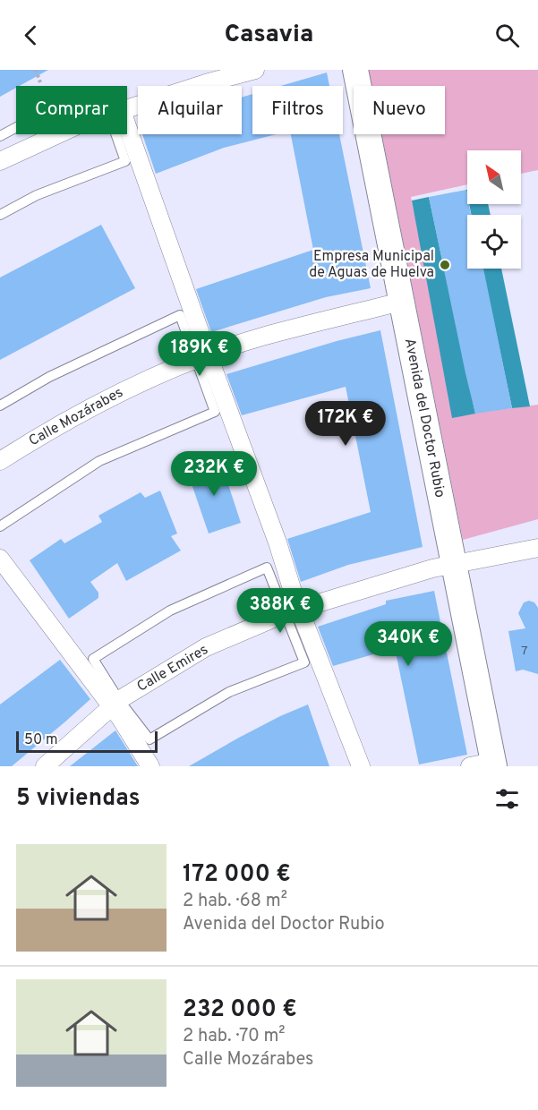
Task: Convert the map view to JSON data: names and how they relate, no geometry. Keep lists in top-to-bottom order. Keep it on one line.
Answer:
{"streets":{"main road":["Avenida del Doctor Rubio"],"street":["Calle Mozárabes","Calle Emires"]},"crossings":[["Calle Mozárabes","Avenida del Doctor Rubio"],["Avenida del Doctor Rubio","Calle Emires"]],"places":["Empresa Municipal de Aguas de Huelva"],"house_numbers":["7"],"scale_bar":"50 m","north":"top left","page":{"header":"Casavia","chip":["Comprar","Alquilar","Filtros","Nuevo"],"price":["189K €","172K €","232K €","388K €","340K €"],"scale":"50 m","heading":"5 viviendas","list":[{"name":"172 000 €","note":"2 hab. · 68 m² · Avenida del Doctor Rubio"},{"name":"232 000 €","note":"2 hab. · 70 m² · Calle Mozárabes"}]}}
